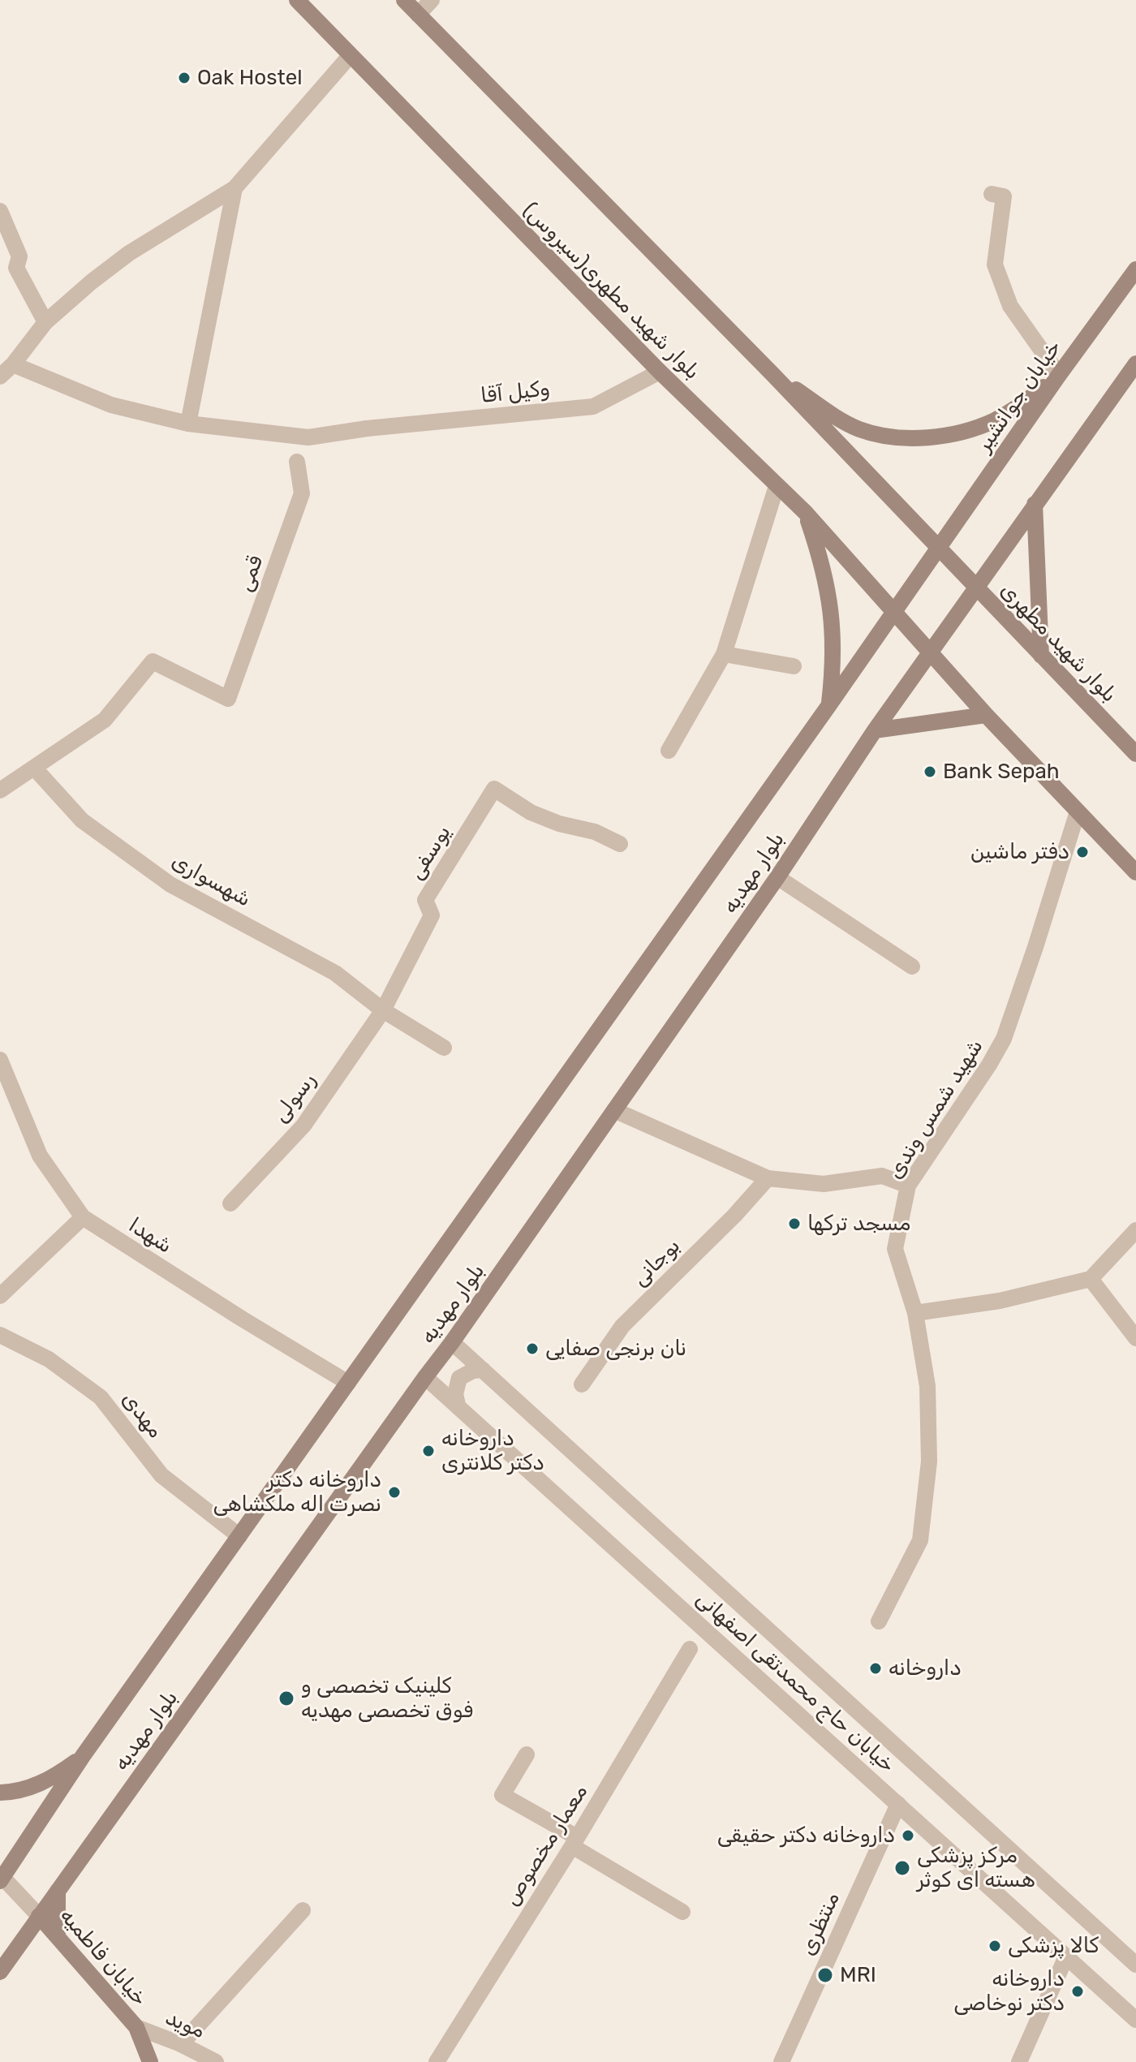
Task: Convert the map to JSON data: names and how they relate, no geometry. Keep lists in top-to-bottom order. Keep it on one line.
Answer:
{"streets":{"main road":["بلوار شهید مطهری(سیروس)","خیابان جوانشیر","بلوار شهید مطهری","بلوار مهدیه","خیابان فاطمیه"],"street":["وکیل آقا","قمی","یوسفی","شهسواری","رسولی","شهید شمس وندی","شهدا","بوجانی","مهدی","خیابان حاج محمدتقی اصفهانی","معمار مخصوص","منتظری","موید"]},"crossings":[["بلوار شهید مطهری(سیروس)","وکیل آقا"],["بلوار شهید مطهری(سیروس)","خیابان جوانشیر"],["بلوار شهید مطهری(سیروس)","بلوار مهدیه"],["خیابان جوانشیر","بلوار شهید مطهری"],["خیابان جوانشیر","بلوار مهدیه"],["قمی","شهسواری"],["بلوار شهید مطهری","بلوار مهدیه"],["یوسفی","شهسواری"],["یوسفی","رسولی"],["بلوار مهدیه","شهدا"],["بلوار مهدیه","مهدی"],["بلوار مهدیه","خیابان حاج محمدتقی اصفهانی"],["بلوار مهدیه","خیابان فاطمیه"],["شهسواری","رسولی"],["خیابان حاج محمدتقی اصفهانی","منتظری"],["خیابان فاطمیه","موید"]],"places":["Oak Hostel","Bank Sepah","دفتر ماشین","مسجد ترکها","نان برنجی صفایی","داروخانه دکتر کلانتری","داروخانه دکتر نصرت اله ملکشاهی","داروخانه","کلینیک تخصصی و فوق تخصصی مهدیه","داروخانه دکتر حقیقی","مرکز پزشکی هسته ای کوثر","کالا پزشکی","MRI","داروخانه دکتر نوخاصی"]}
